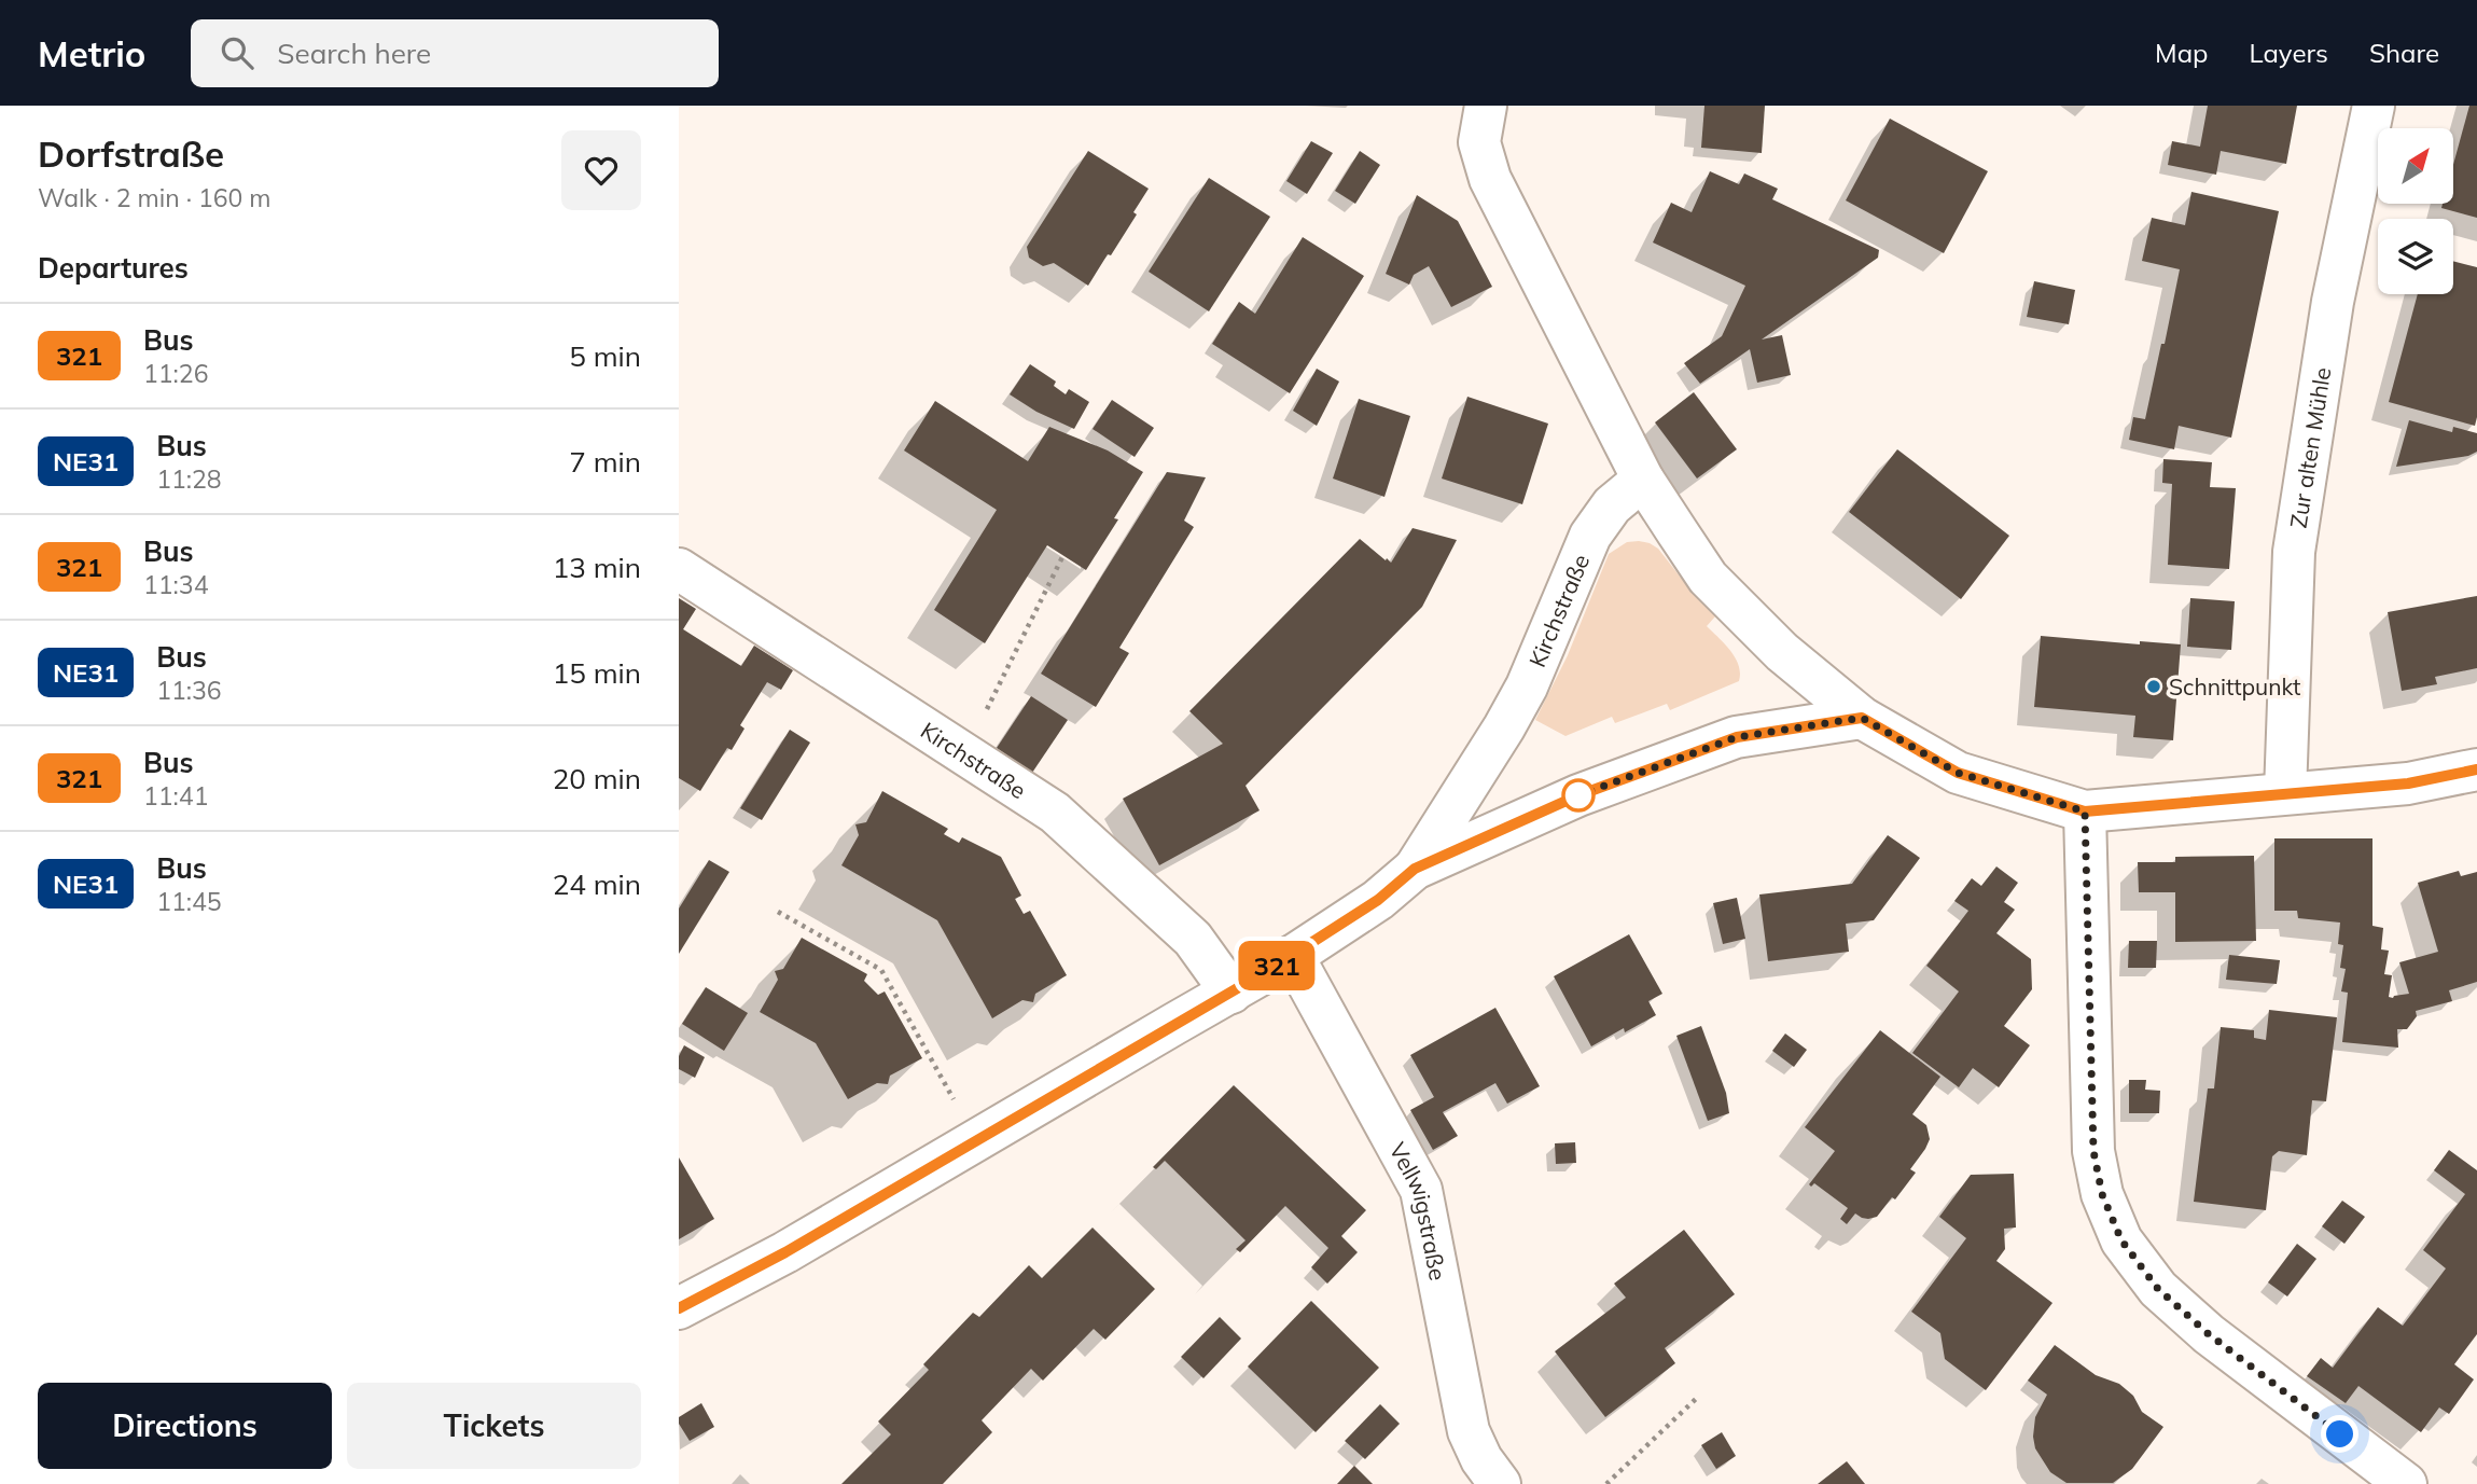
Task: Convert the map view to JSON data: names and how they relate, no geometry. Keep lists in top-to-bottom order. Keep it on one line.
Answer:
{"streets":{"street":["Zur alten Mühle","Kirchstraße","Vellwigstraße"]},"crossings":[["Kirchstraße","Vellwigstraße"]],"places":["Schnittpunkt"],"lines":["bus line 321"],"north":"top right","page":{"header":"Metrio","search":"Search here","nav":["Map","Layers","Share"],"heading":[["Dorfstraße","Walk · 2 min · 160 m"],"Departures"],"on_map":"321","list":[{"mark":"321","name":"Bus","note":"11:26","value":"5 min"},{"mark":"NE31","name":"Bus","note":"11:28","value":"7 min"},{"mark":"321","name":"Bus","note":"11:34","value":"13 min"},{"mark":"NE31","name":"Bus","note":"11:36","value":"15 min"},{"mark":"321","name":"Bus","note":"11:41","value":"20 min"},{"mark":"NE31","name":"Bus","note":"11:45","value":"24 min"}],"buttons":["Directions","Tickets"]}}
